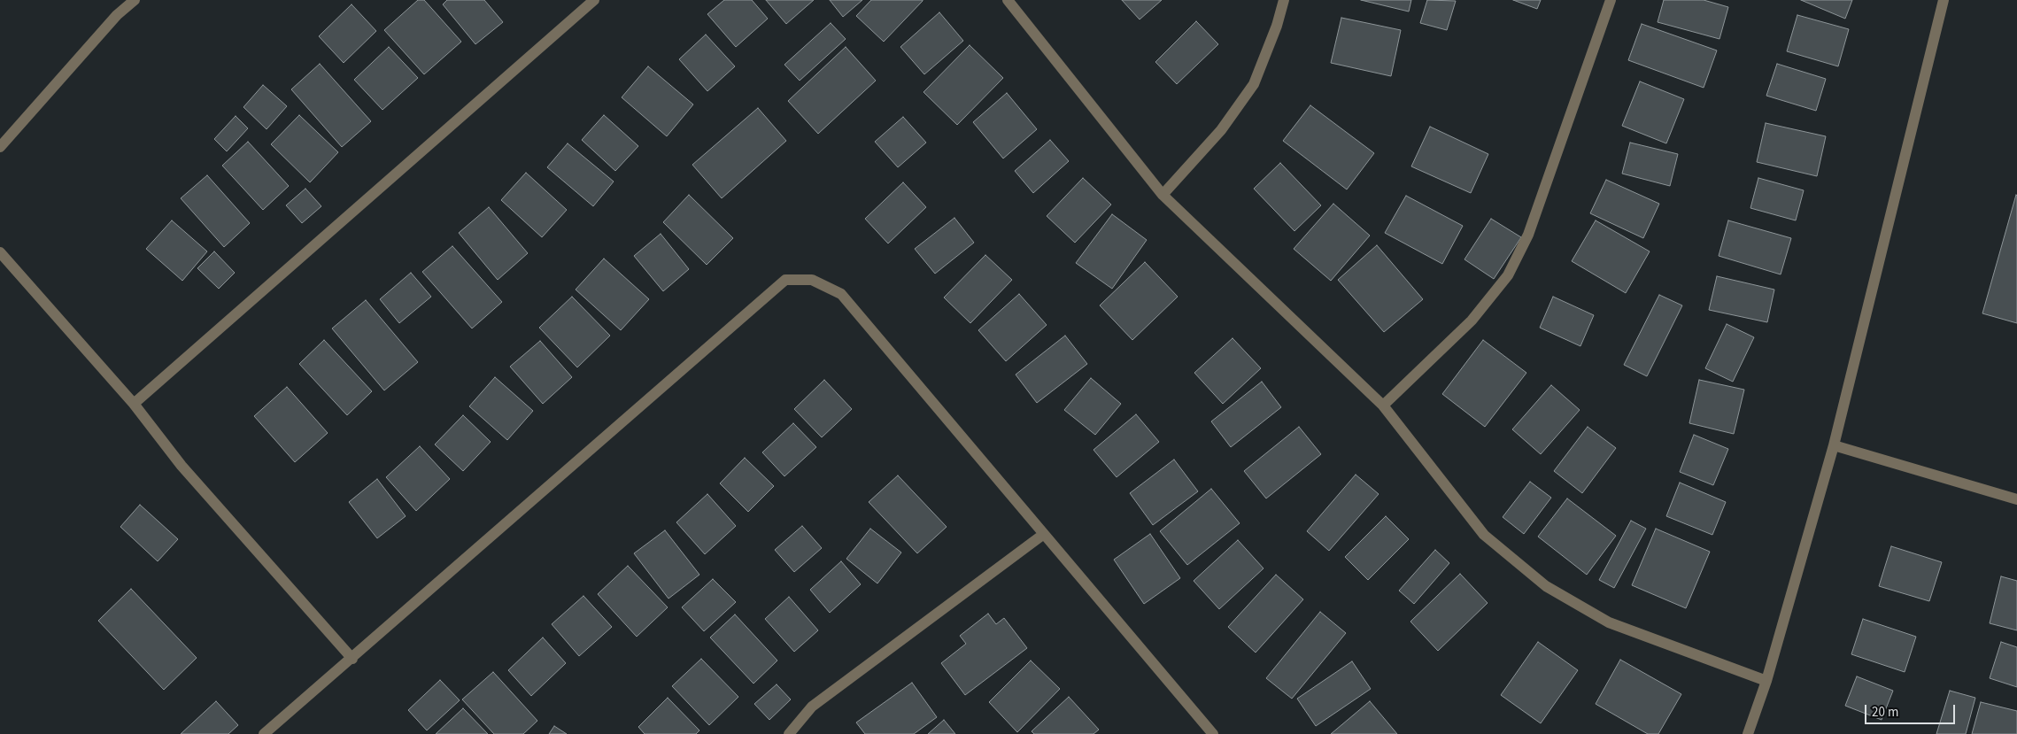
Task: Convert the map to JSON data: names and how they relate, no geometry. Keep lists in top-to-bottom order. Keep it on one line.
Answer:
{"scale_bar":"20 m"}
